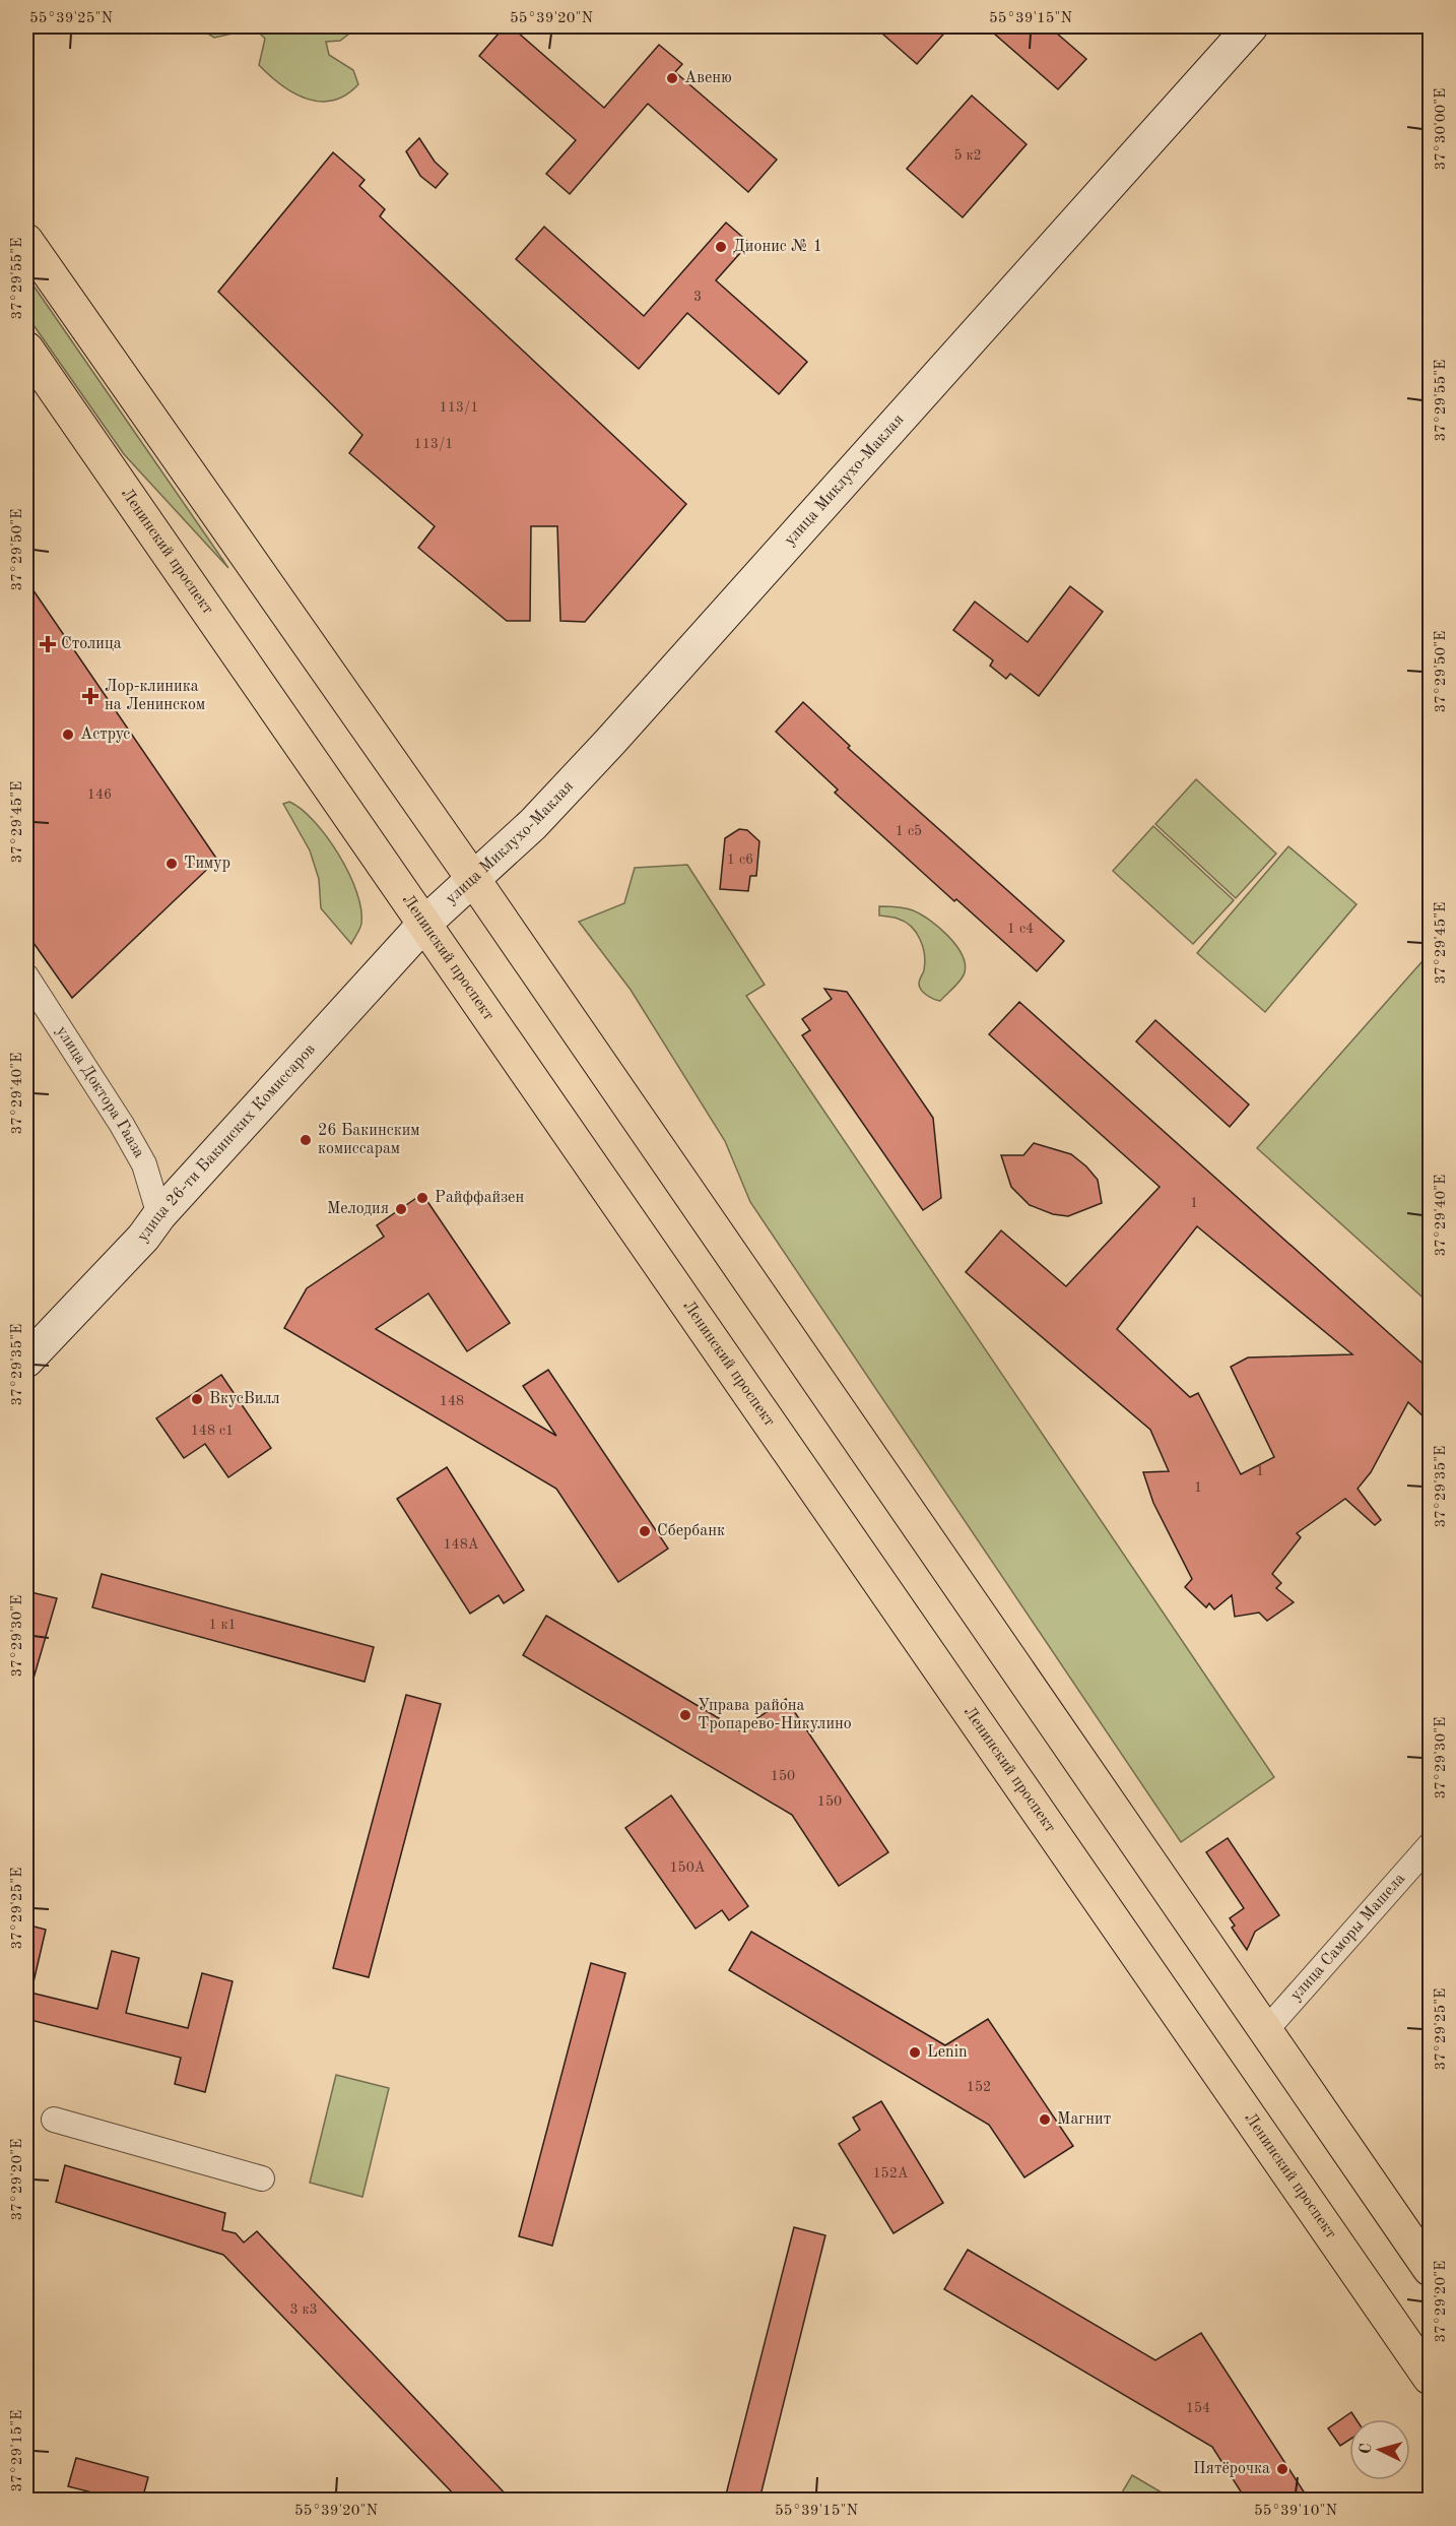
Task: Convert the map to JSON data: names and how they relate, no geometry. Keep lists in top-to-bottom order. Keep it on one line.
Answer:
{"streets":{"main road":["улица Миклухо-Маклая","Ленинский проспект","улица 26-ти Бакинских Комиссаров"],"street":["улица Доктора Гааза","улица Саморы Машела"]},"crossings":[["улица Миклухо-Маклая","Ленинский проспект"],["улица Миклухо-Маклая","улица 26-ти Бакинских Комиссаров"],["Ленинский проспект","улица 26-ти Бакинских Комиссаров"],["улица Доктора Гааза","улица 26-ти Бакинских Комиссаров"]],"places":{"other":["Авеню","Дионис № 1","Аструс","Тимур","26 Бакинским комиссарам","Райффайзен","Мелодия","ВкусВилл","Сбербанк","Управа района Тропарево-Никулино","Lenin","Магнит","Пятёрочка"],"health":["Столица","Лор-клиника на Ленинском"]},"house_numbers":["5 к2","3","113/1","113/1","146","1 с5","1 с6","1 с4","1","148","148 с1","1","1","148А","1 к1","150","150","150А","152","152А","3 к3","154"],"north":"left","coordinates":["55°39'25\"N","55°39'20\"N","55°39'15\"N","37°30'00\"E","37°29'55\"E","37°29'50\"E","37°29'45\"E","37°29'40\"E","37°29'35\"E","37°29'30\"E","37°29'25\"E","37°29'20\"E","37°29'15\"E","55°39'10\"N"]}
